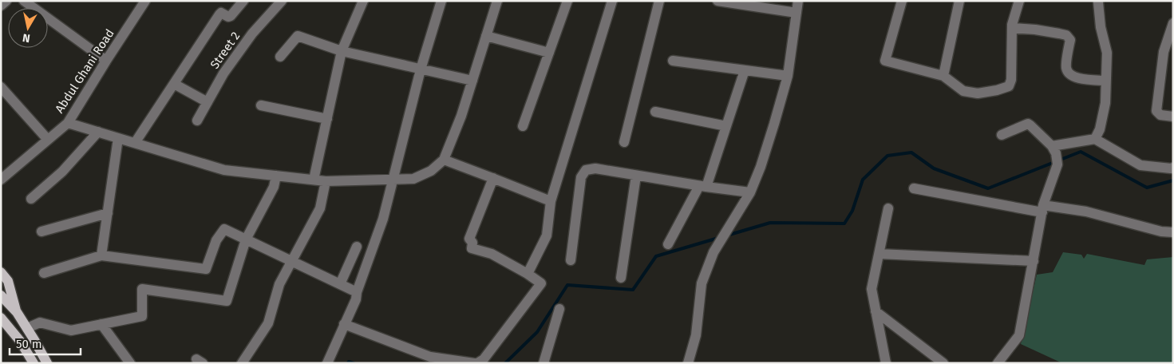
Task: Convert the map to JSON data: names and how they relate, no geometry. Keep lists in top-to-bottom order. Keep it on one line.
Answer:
{"streets":{"street":["Street 2","Abdul Ghani Road"]},"scale_bar":"50 m","north":"bottom"}
